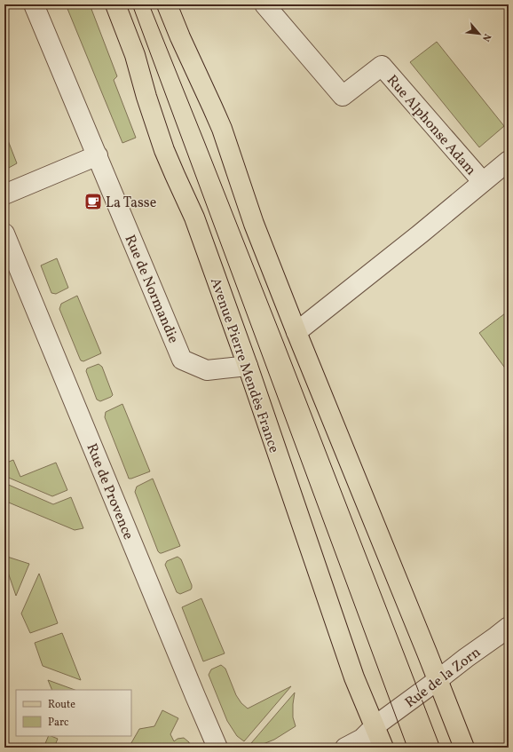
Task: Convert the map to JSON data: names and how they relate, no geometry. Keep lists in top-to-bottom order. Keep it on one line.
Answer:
{"streets":{"main road":["Avenue Pierre Mendès France"],"street":["Rue Alphonse Adam","Rue de Normandie","Rue de Provence","Rue de la Zorn"]},"crossings":[["Rue de Normandie","Avenue Pierre Mendès France"],["Avenue Pierre Mendès France","Rue de la Zorn"]],"places":{"cafe":["La Tasse"]},"legend":["Route","Parc"],"north":"bottom right"}
